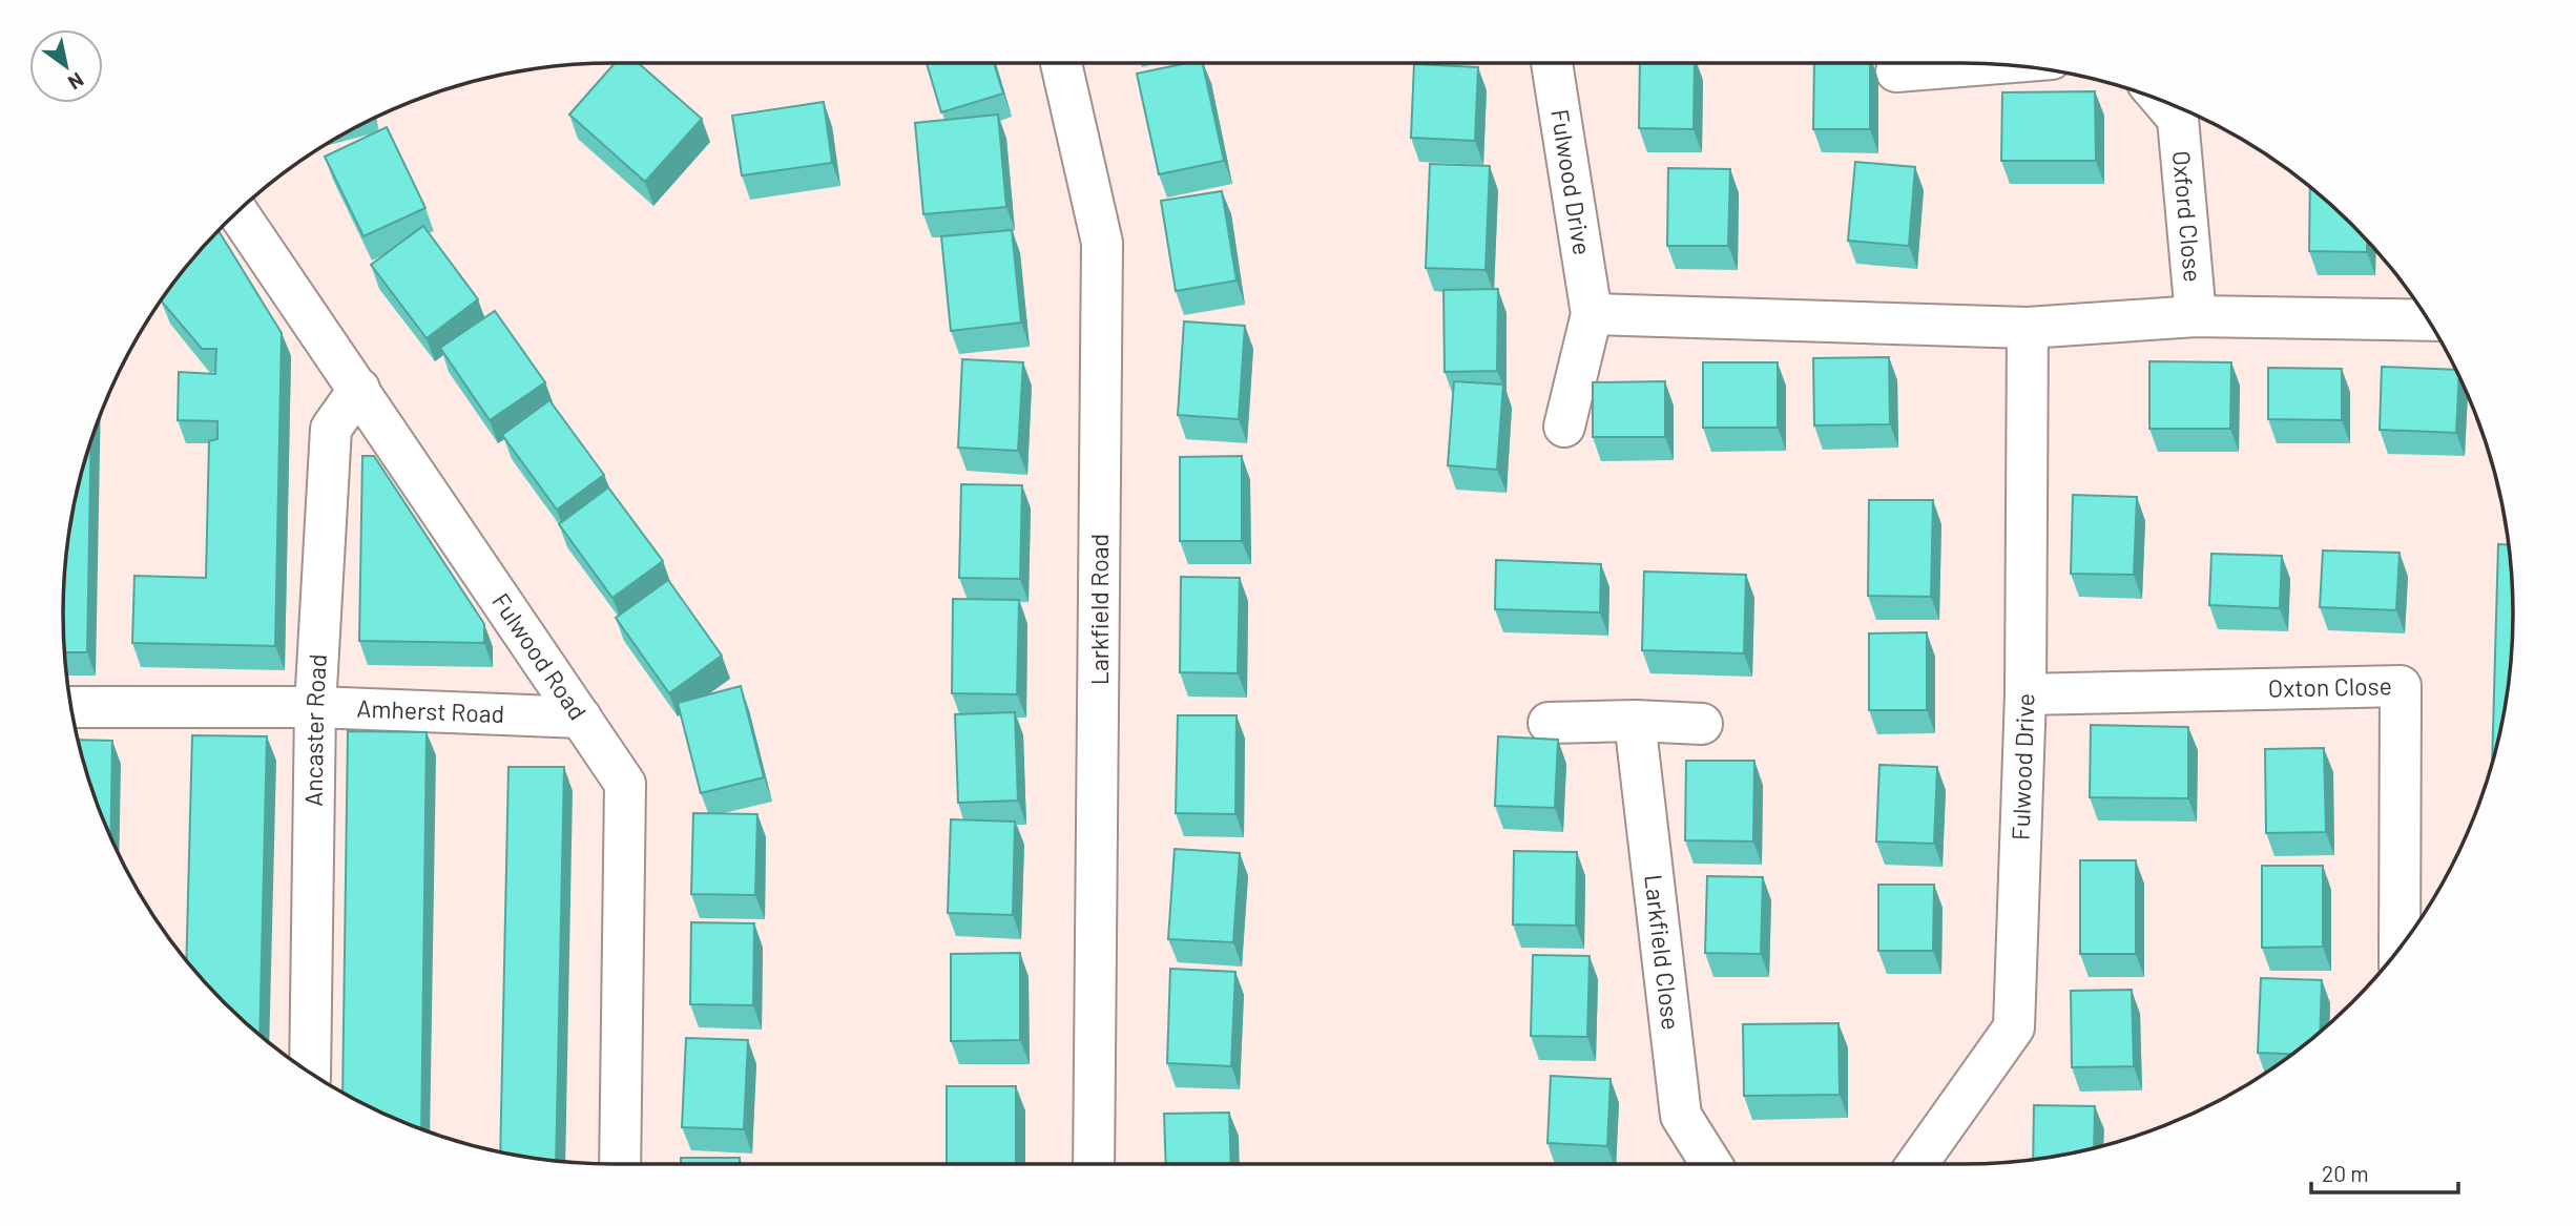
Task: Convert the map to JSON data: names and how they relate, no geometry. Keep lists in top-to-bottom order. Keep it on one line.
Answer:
{"streets":{"street":["Fulwood Drive","Oxford Close","Larkfield Road","Fulwood Road","Oxton Close","Amherst Road","Ancaster Road","Larkfield Close"]},"crossings":[["Fulwood Drive","Oxton Close"],["Fulwood Road","Amherst Road"],["Fulwood Road","Ancaster Road"],["Amherst Road","Ancaster Road"]],"scale_bar":"20 m","north":"bottom right"}
